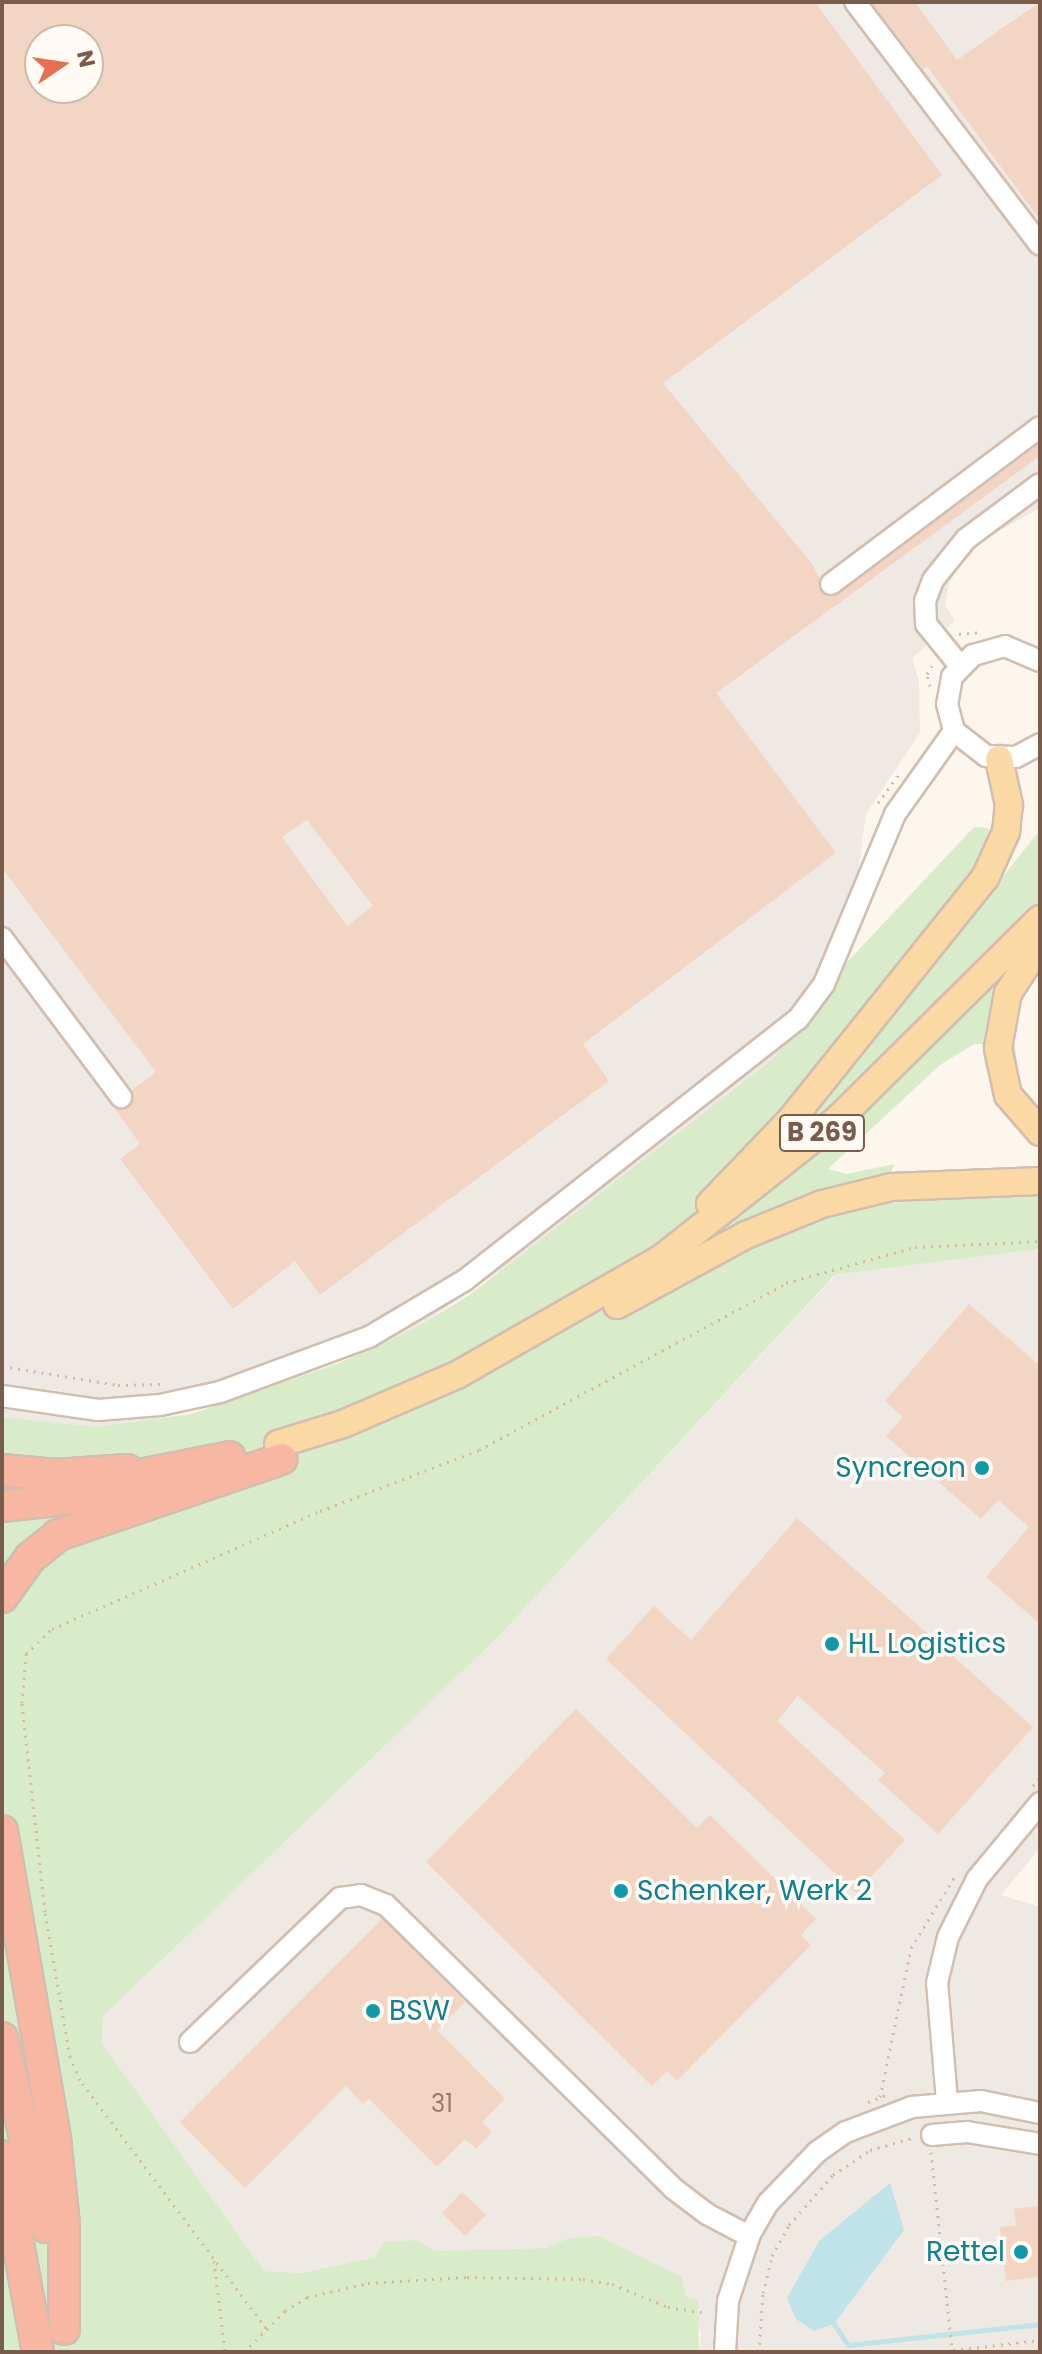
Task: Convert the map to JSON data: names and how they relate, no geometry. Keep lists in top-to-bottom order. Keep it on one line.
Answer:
{"streets":{"main road":["B 269"]},"places":["Syncreon","HL Logistics","Schenker, Werk 2","BSW","Rettel"],"house_numbers":["31"],"north":"right"}
